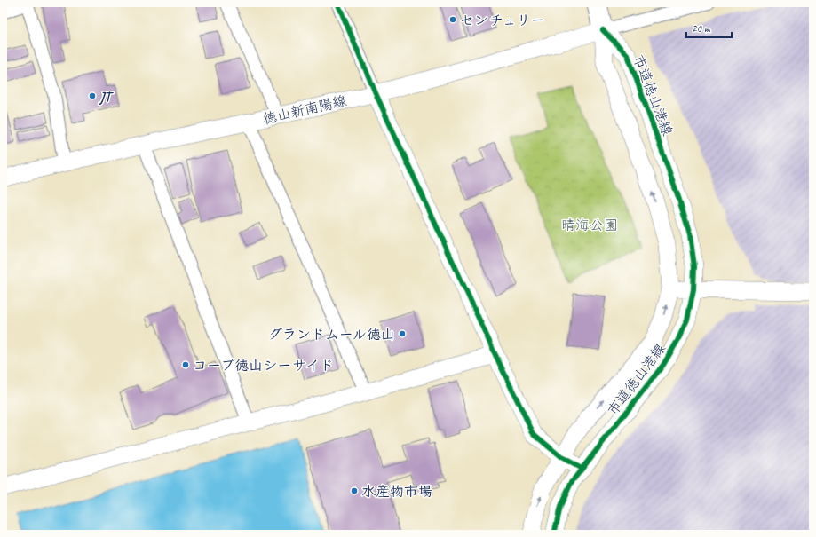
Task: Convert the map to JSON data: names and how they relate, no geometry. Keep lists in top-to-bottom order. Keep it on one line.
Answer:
{"streets":{"street":["市道徳山港線","徳山新南陽線"]},"crossings":[["市道徳山港線","徳山新南陽線"]],"parks":["晴海公園"],"places":["センチュリー","JT","グランドムール徳山","コープ徳山シーサイド","水産物市場"],"scale_bar":"20 m"}
